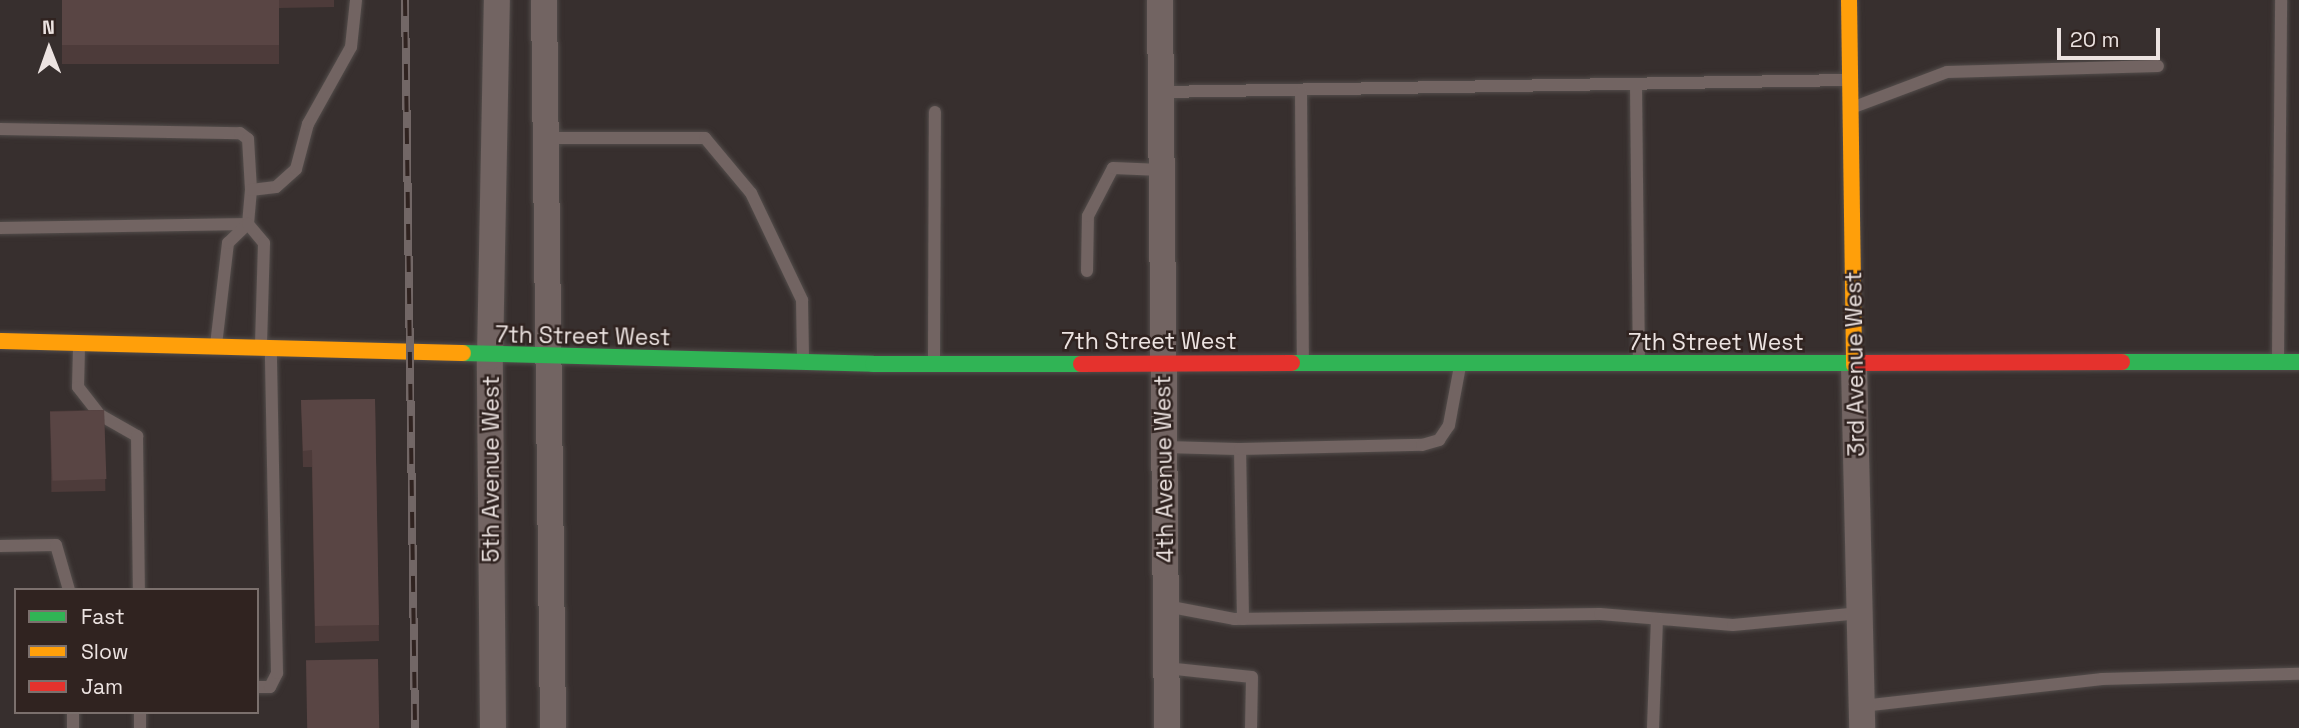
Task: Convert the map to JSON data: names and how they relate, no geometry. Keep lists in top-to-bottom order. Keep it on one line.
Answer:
{"streets":{"street":["7th Street West","3rd Avenue West","5th Avenue West","4th Avenue West"]},"crossings":[["7th Street West","3rd Avenue West"],["7th Street West","5th Avenue West"],["7th Street West","4th Avenue West"]],"legend":["Fast","Slow","Jam"],"scale_bar":"20 m","north":"top"}
